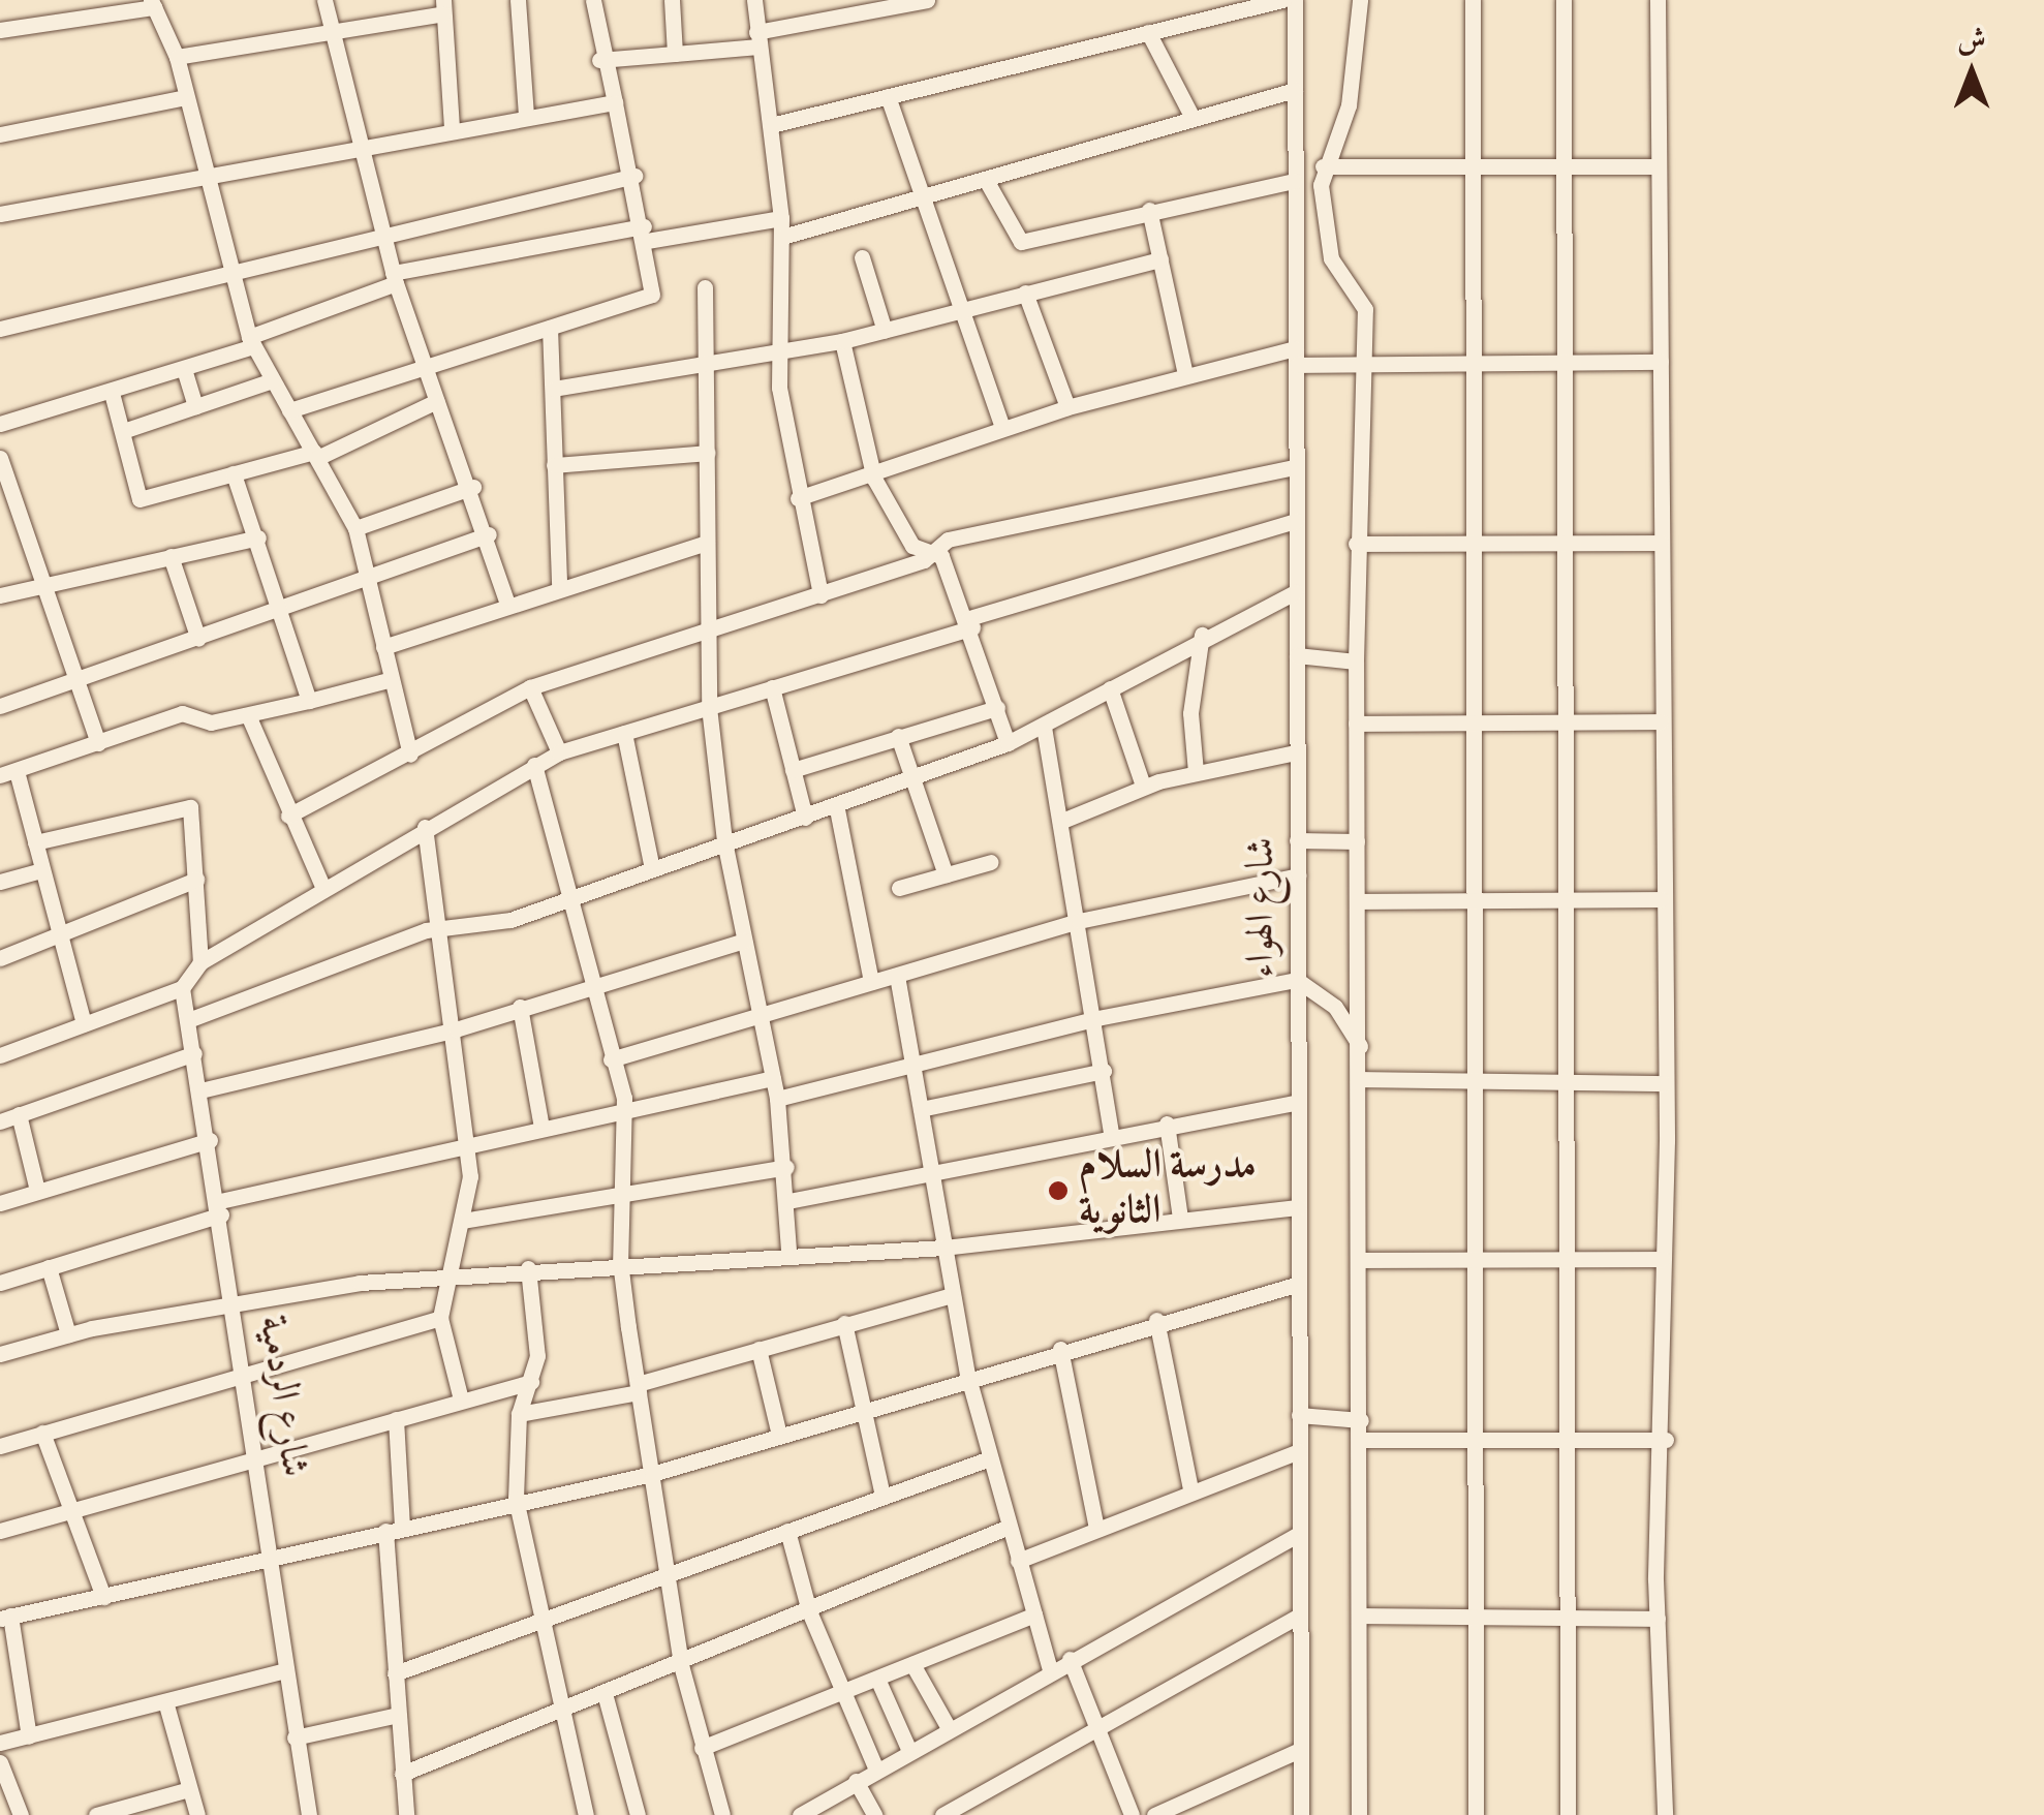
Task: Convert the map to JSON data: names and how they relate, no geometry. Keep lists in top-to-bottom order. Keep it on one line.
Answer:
{"streets":{"street":["شارع الهواء","شارع الردمية"]},"places":["مدرسة السلام الثانوية"],"north":"top"}
